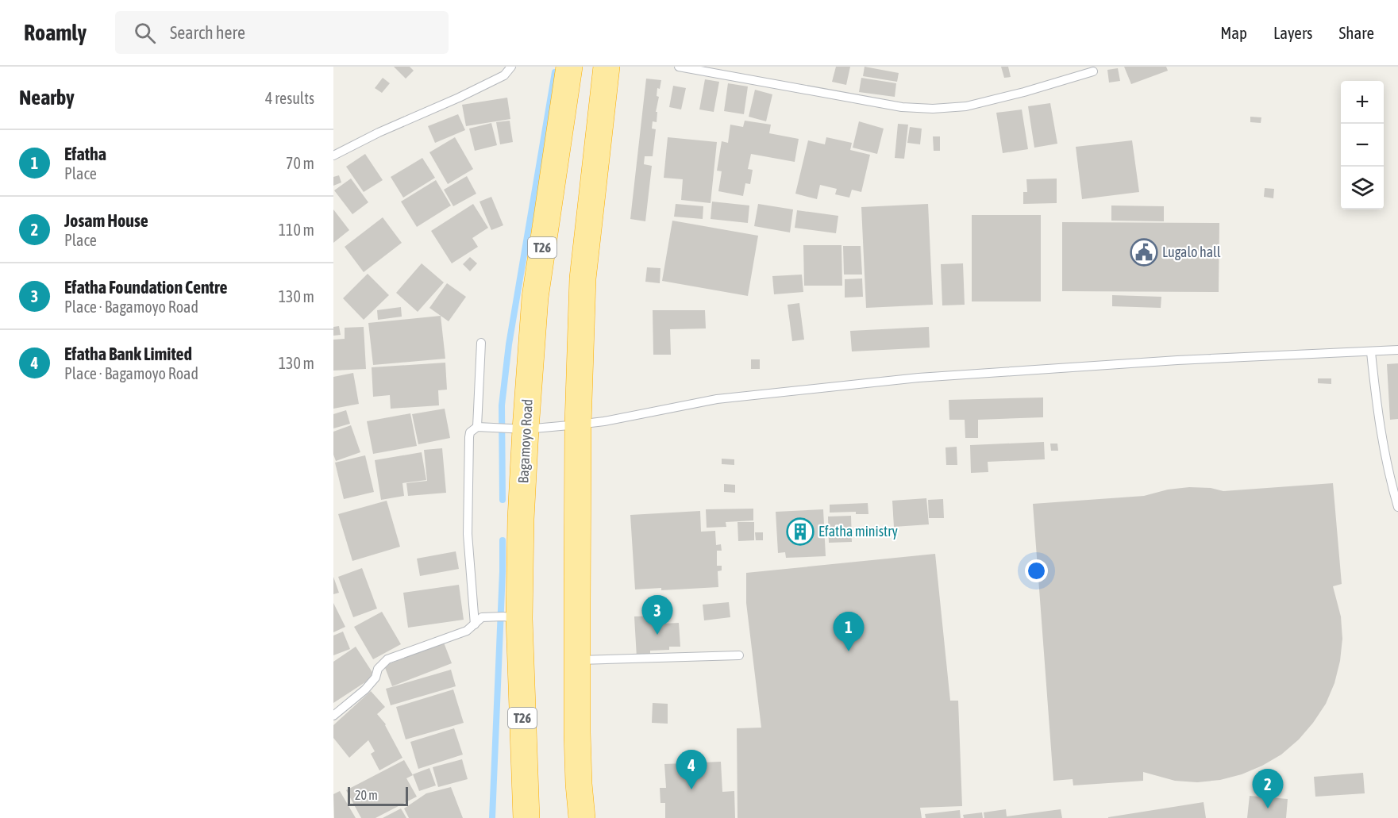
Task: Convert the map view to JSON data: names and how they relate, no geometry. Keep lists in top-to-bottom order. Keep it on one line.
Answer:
{"streets":{"highway":["T26","Bagamoyo Road"]},"places":{"public building":["Lugalo hall"],"building":["Efatha ministry"]},"scale_bar":"20 m","page":{"header":"Roamly","search":"Search here","nav":["Map","Layers","Share"],"heading":["Nearby","4 results"],"map_buttons":["+","−"],"list":[{"mark":"1","name":"Efatha","note":"Place","value":"70 m"},{"mark":"2","name":"Josam House","note":"Place","value":"110 m"},{"mark":"3","name":"Efatha Foundation Centre","note":"Place · Bagamoyo Road","value":"130 m"},{"mark":"4","name":"Efatha Bank Limited","note":"Place · Bagamoyo Road","value":"130 m"}],"pins":["3","1","4","2"],"scale":"20 m"}}
